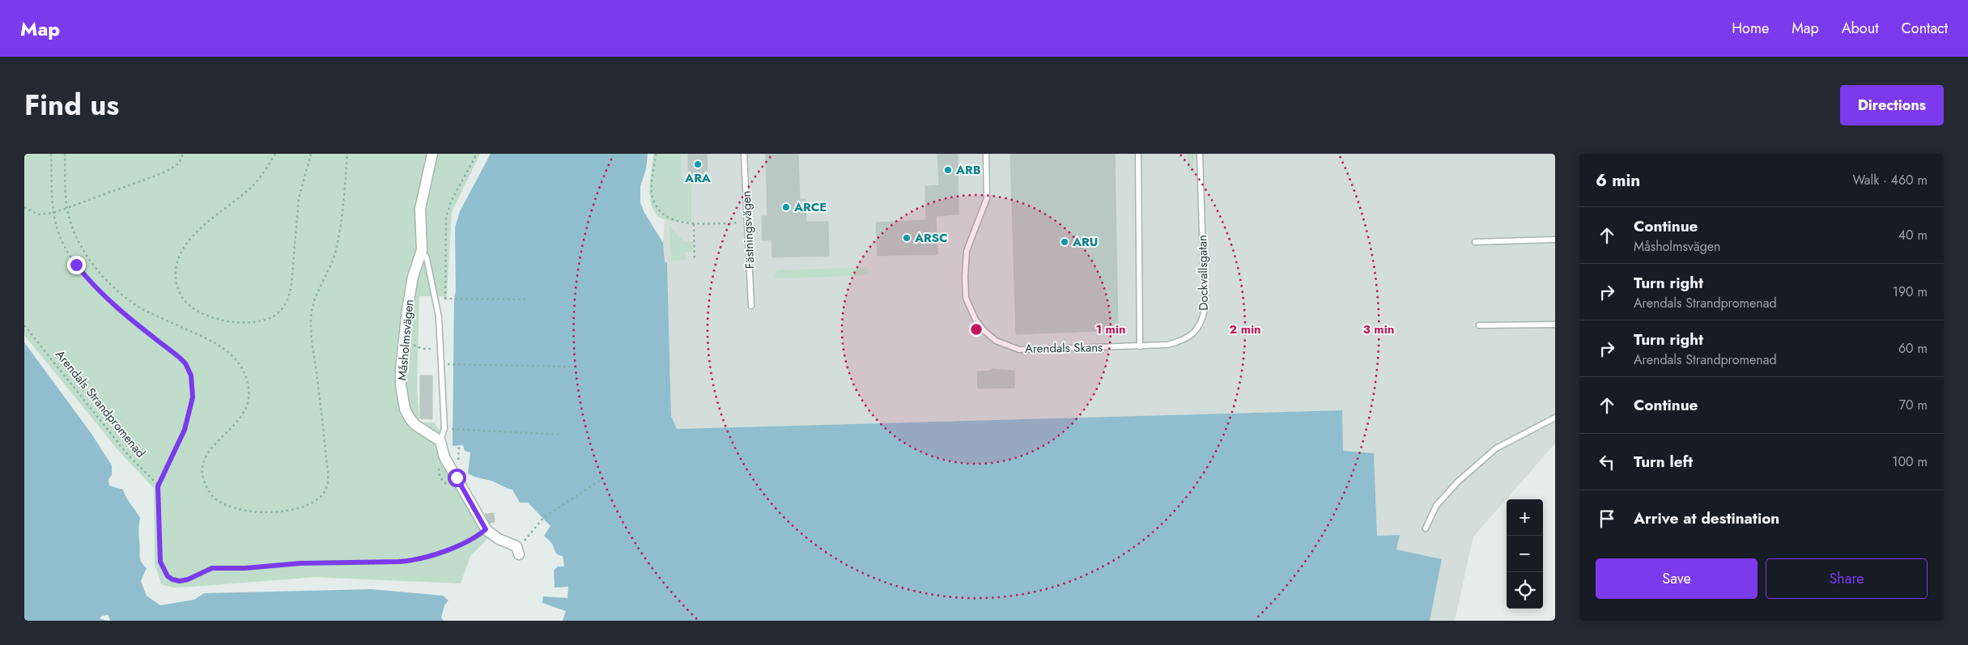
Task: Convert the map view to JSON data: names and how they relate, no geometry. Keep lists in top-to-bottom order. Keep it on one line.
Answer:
{"streets":{"street":["Måsholmsvägen"],"lane":["Fästningsvägen","Dockvallsgatan","Arendals Skans"],"path":["Arendals Strandpromenad"]},"crossings":[["Dockvallsgatan","Arendals Skans"]],"places":["ARA","ARB","ARCE","ARSC","ARU"],"page":{"header":"Map","nav":["Home","Map","About","Contact"],"title":"Find us","buttons":["Directions",["Save","Share"]],"heading":["6 min","Walk · 460 m"],"list":[["Continue","Måsholmsvägen","40 m"],["Turn right","Arendals Strandpromenad","190 m"],["Turn right","Arendals Strandpromenad","60 m"],["Continue","70 m"],["Turn left","100 m"],"Arrive at destination"],"map_buttons":["+","−"]},"rings":["1 min","2 min","3 min"]}
